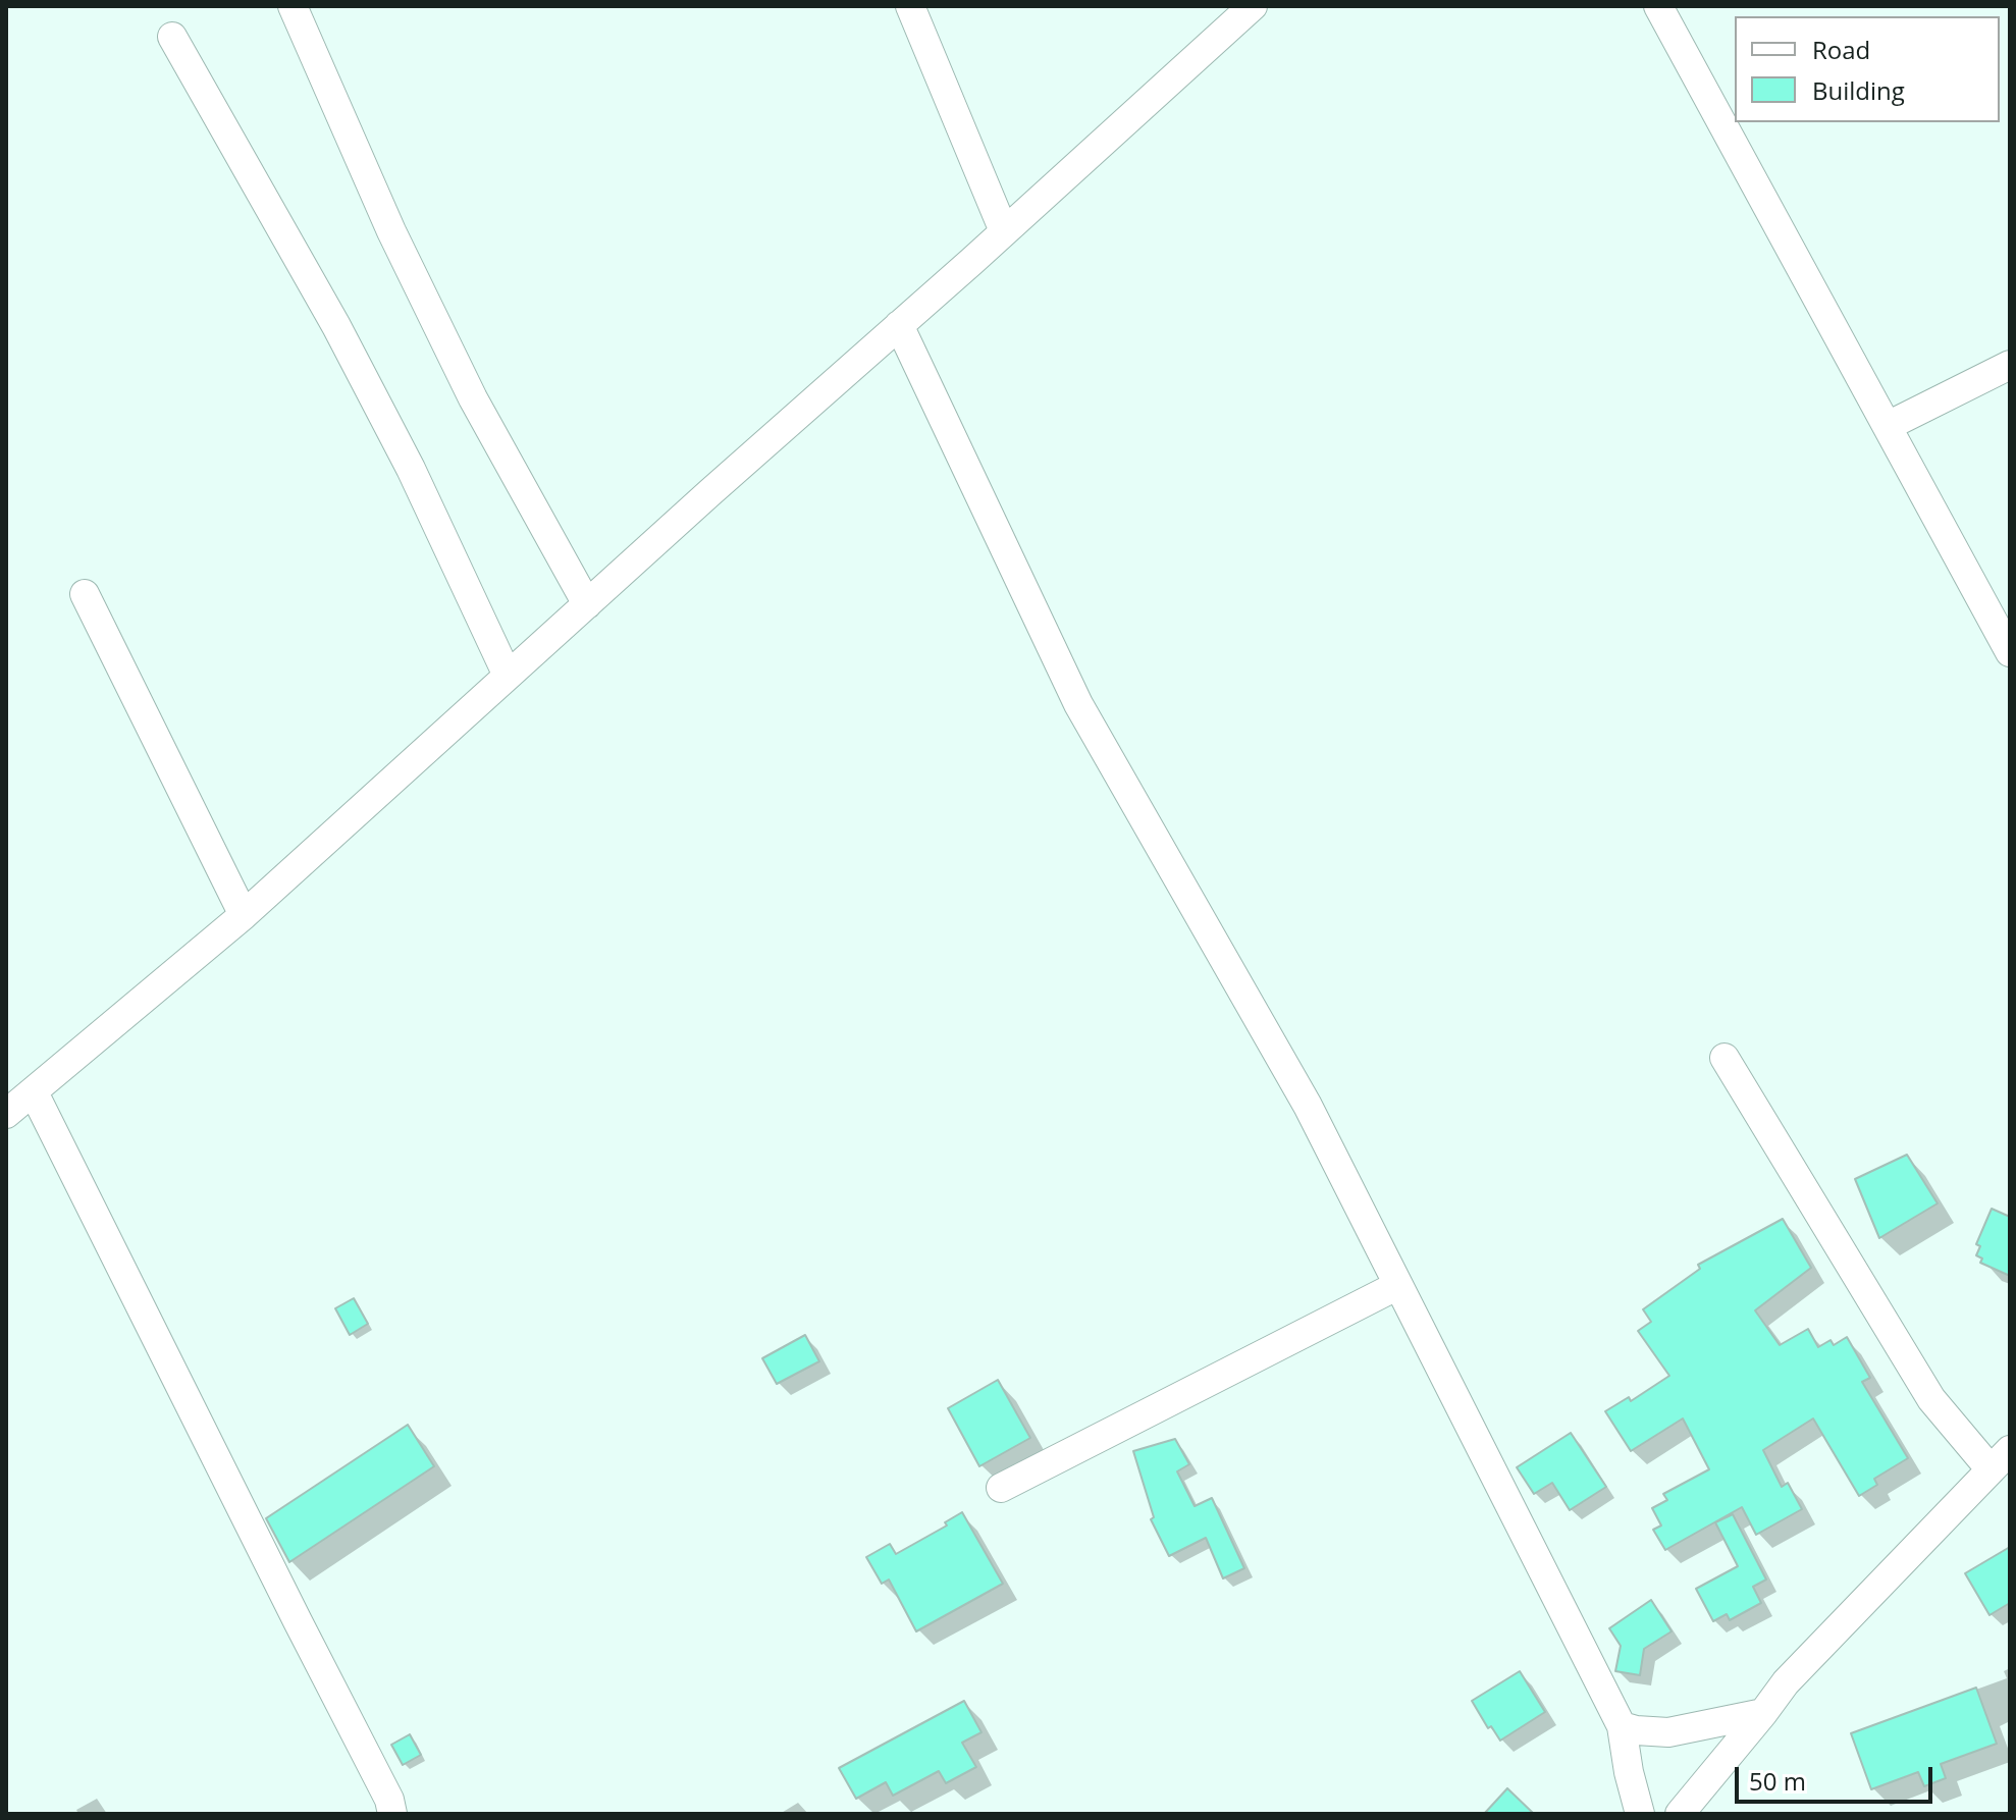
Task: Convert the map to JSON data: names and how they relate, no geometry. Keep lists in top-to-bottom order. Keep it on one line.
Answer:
{"legend":["Road","Building"],"scale_bar":"50 m"}
